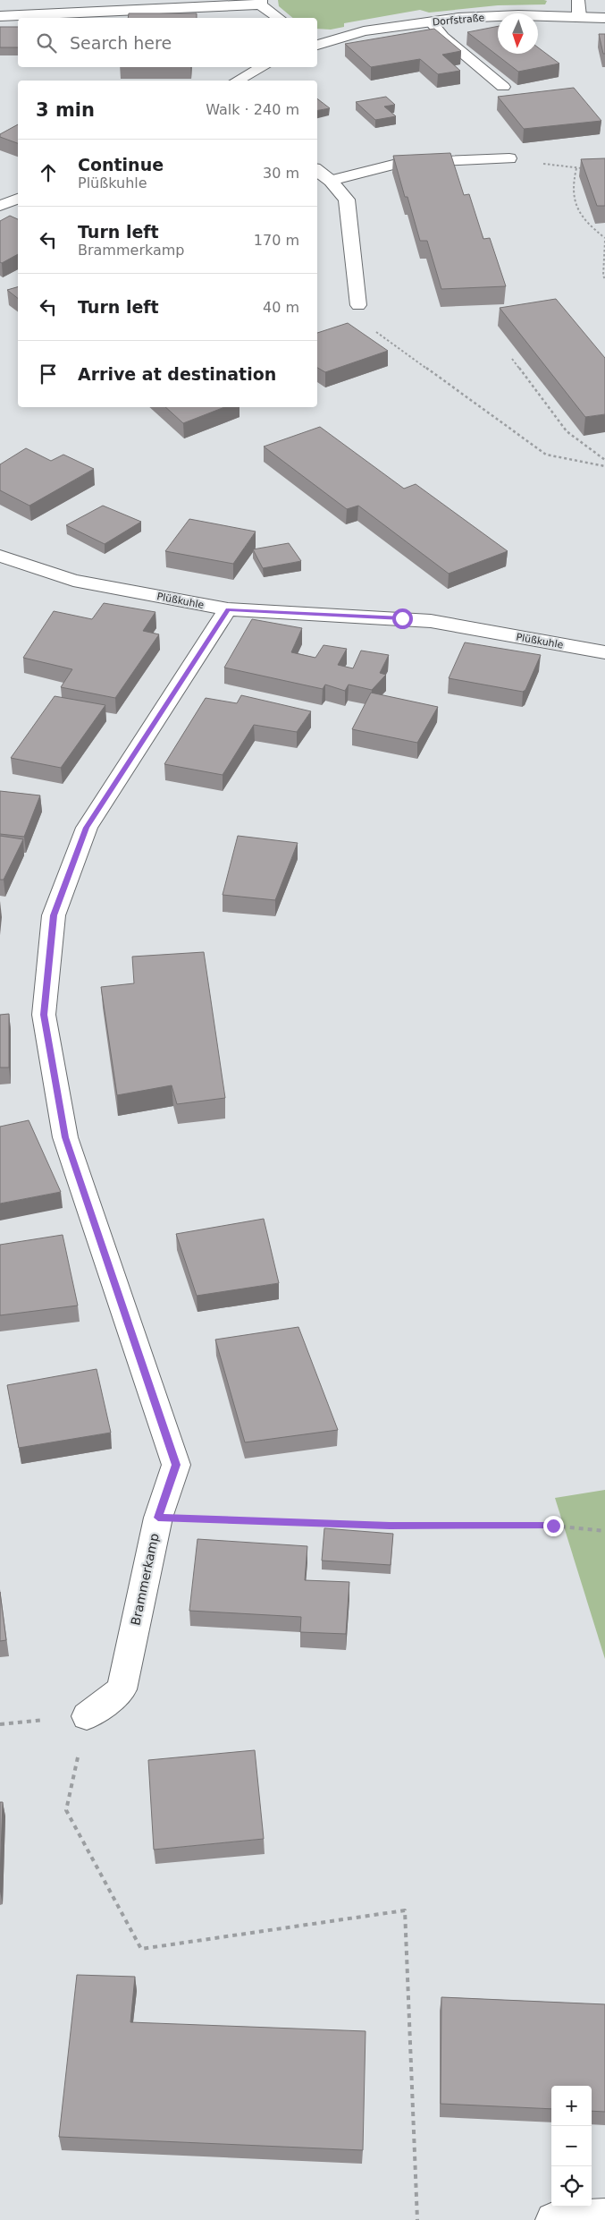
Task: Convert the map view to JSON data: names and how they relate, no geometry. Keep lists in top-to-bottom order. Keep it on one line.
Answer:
{"streets":{"street":["Dorfstraße","Plüßkuhle","Brammerkamp"]},"crossings":[["Plüßkuhle","Brammerkamp"]],"north":"bottom","page":{"search":"Search here","heading":["3 min","Walk · 240 m"],"list":[["Continue","Plüßkuhle","30 m"],["Turn left","Brammerkamp","170 m"],["Turn left","40 m"],"Arrive at destination"],"map_buttons":["+","−"]}}
